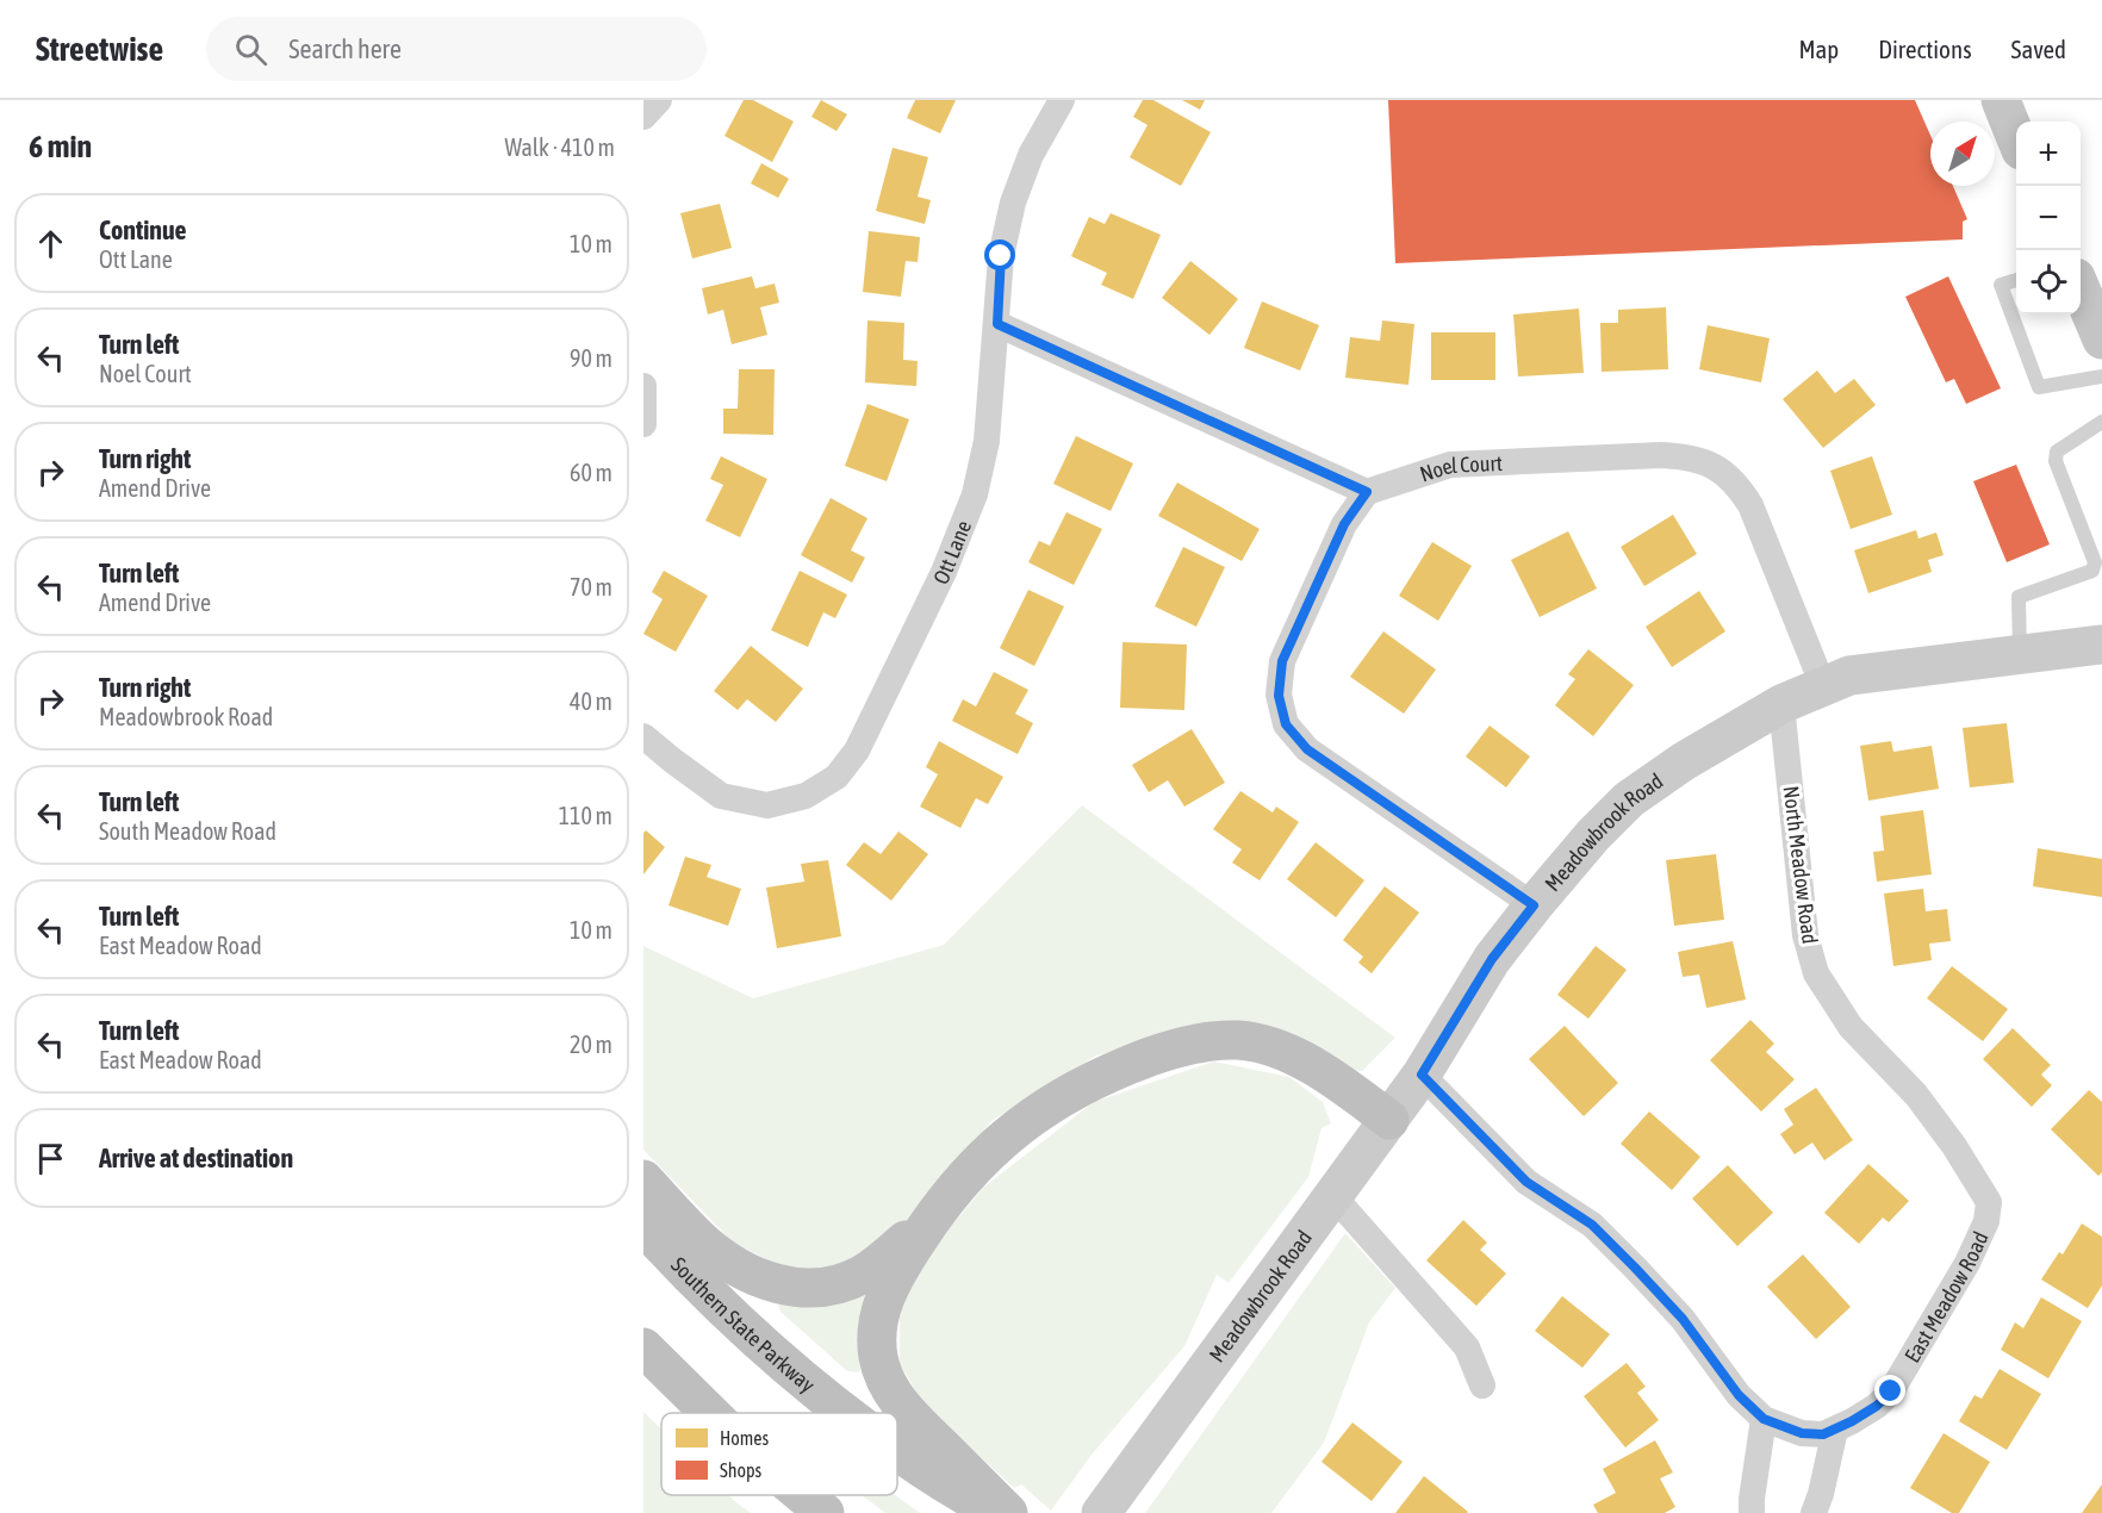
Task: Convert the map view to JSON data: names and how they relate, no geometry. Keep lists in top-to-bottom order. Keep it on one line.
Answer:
{"streets":{"highway":["Southern State Parkway"],"street":["Noel Court","Ott Lane","Meadowbrook Road","North Meadow Road","East Meadow Road"]},"crossings":[["Noel Court","Meadowbrook Road"],["Meadowbrook Road","North Meadow Road"],["North Meadow Road","East Meadow Road"]],"legend":["Homes","Shops"],"north":"top right","page":{"header":"Streetwise","search":"Search here","nav":["Map","Directions","Saved"],"heading":["6 min","Walk · 410 m"],"map_buttons":["+","−"],"list":[["Continue","Ott Lane","10 m"],["Turn left","Noel Court","90 m"],["Turn right","Amend Drive","60 m"],["Turn left","Amend Drive","70 m"],["Turn right","Meadowbrook Road","40 m"],["Turn left","South Meadow Road","110 m"],["Turn left","East Meadow Road","10 m"],["Turn left","East Meadow Road","20 m"],"Arrive at destination"]}}
